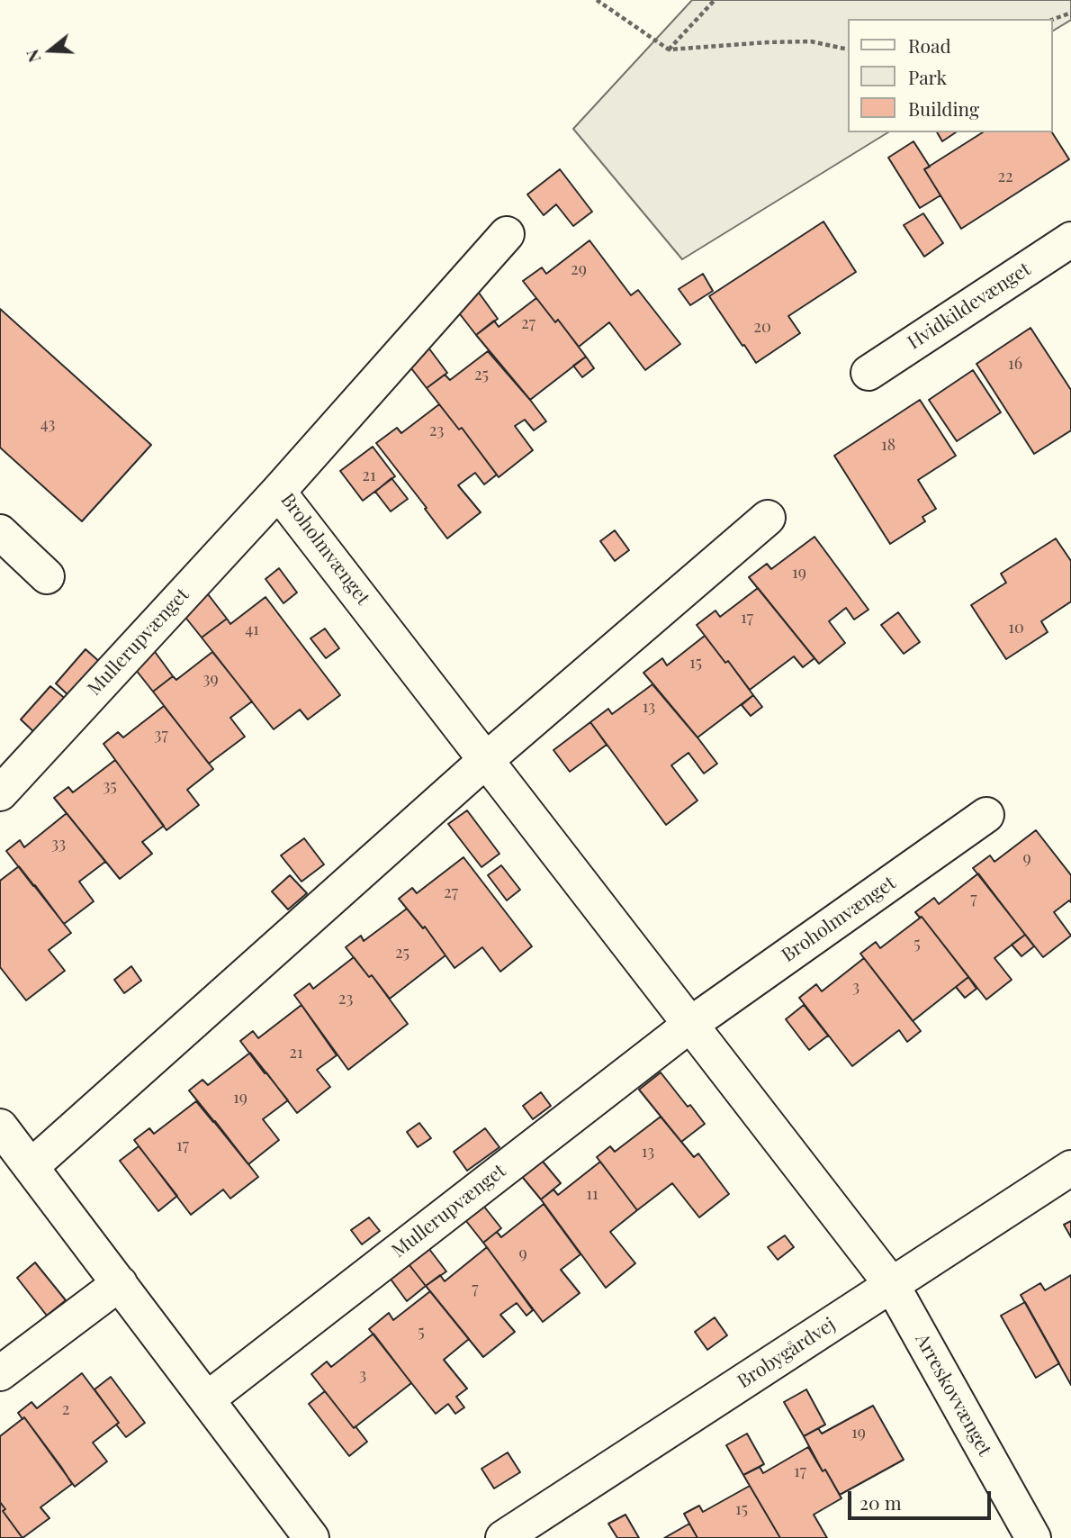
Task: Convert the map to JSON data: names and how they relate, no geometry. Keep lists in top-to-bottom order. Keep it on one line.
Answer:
{"streets":{"street":["Hvidkildevænget","Broholmvænget","Mullerupvænget","Brobygårdvej","Arreskovvænget"]},"crossings":[["Broholmvænget","Mullerupvænget"],["Broholmvænget","Brobygårdvej"],["Broholmvænget","Arreskovvænget"],["Brobygårdvej","Arreskovvænget"]],"house_numbers":["22","29","27","20","16","25","43","23","18","21","19","17","10","41","15","39","13","37","35","33","9","27","7","5","25","3","23","21","19","17","13","11","9","7","5","3","2","19","17","15"],"legend":["Road","Park","Building"],"scale_bar":"20 m","north":"left"}
